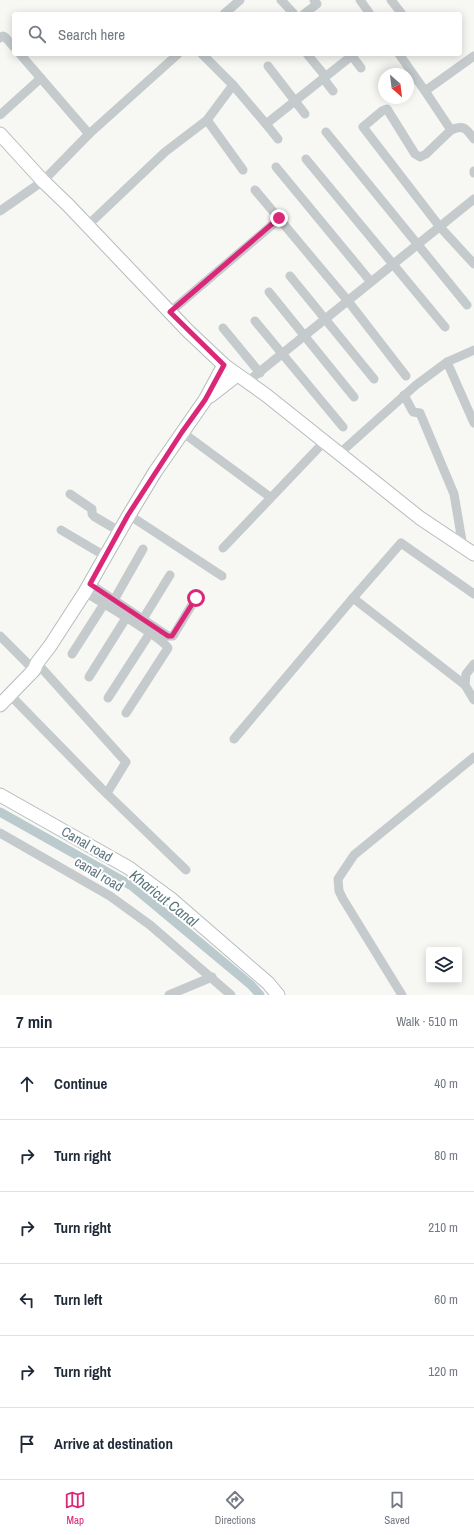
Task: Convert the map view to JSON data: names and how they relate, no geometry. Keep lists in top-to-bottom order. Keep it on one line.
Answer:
{"streets":{"street":["Canal road","canal road"]},"water":["Kharicut Canal"],"north":"bottom right","page":{"search":"Search here","heading":["7 min","Walk · 510 m"],"list":[["Continue","40 m"],["Turn right","80 m"],["Turn right","210 m"],["Turn left","60 m"],["Turn right","120 m"],"Arrive at destination"],"nav":["Map","Directions","Saved"]}}
